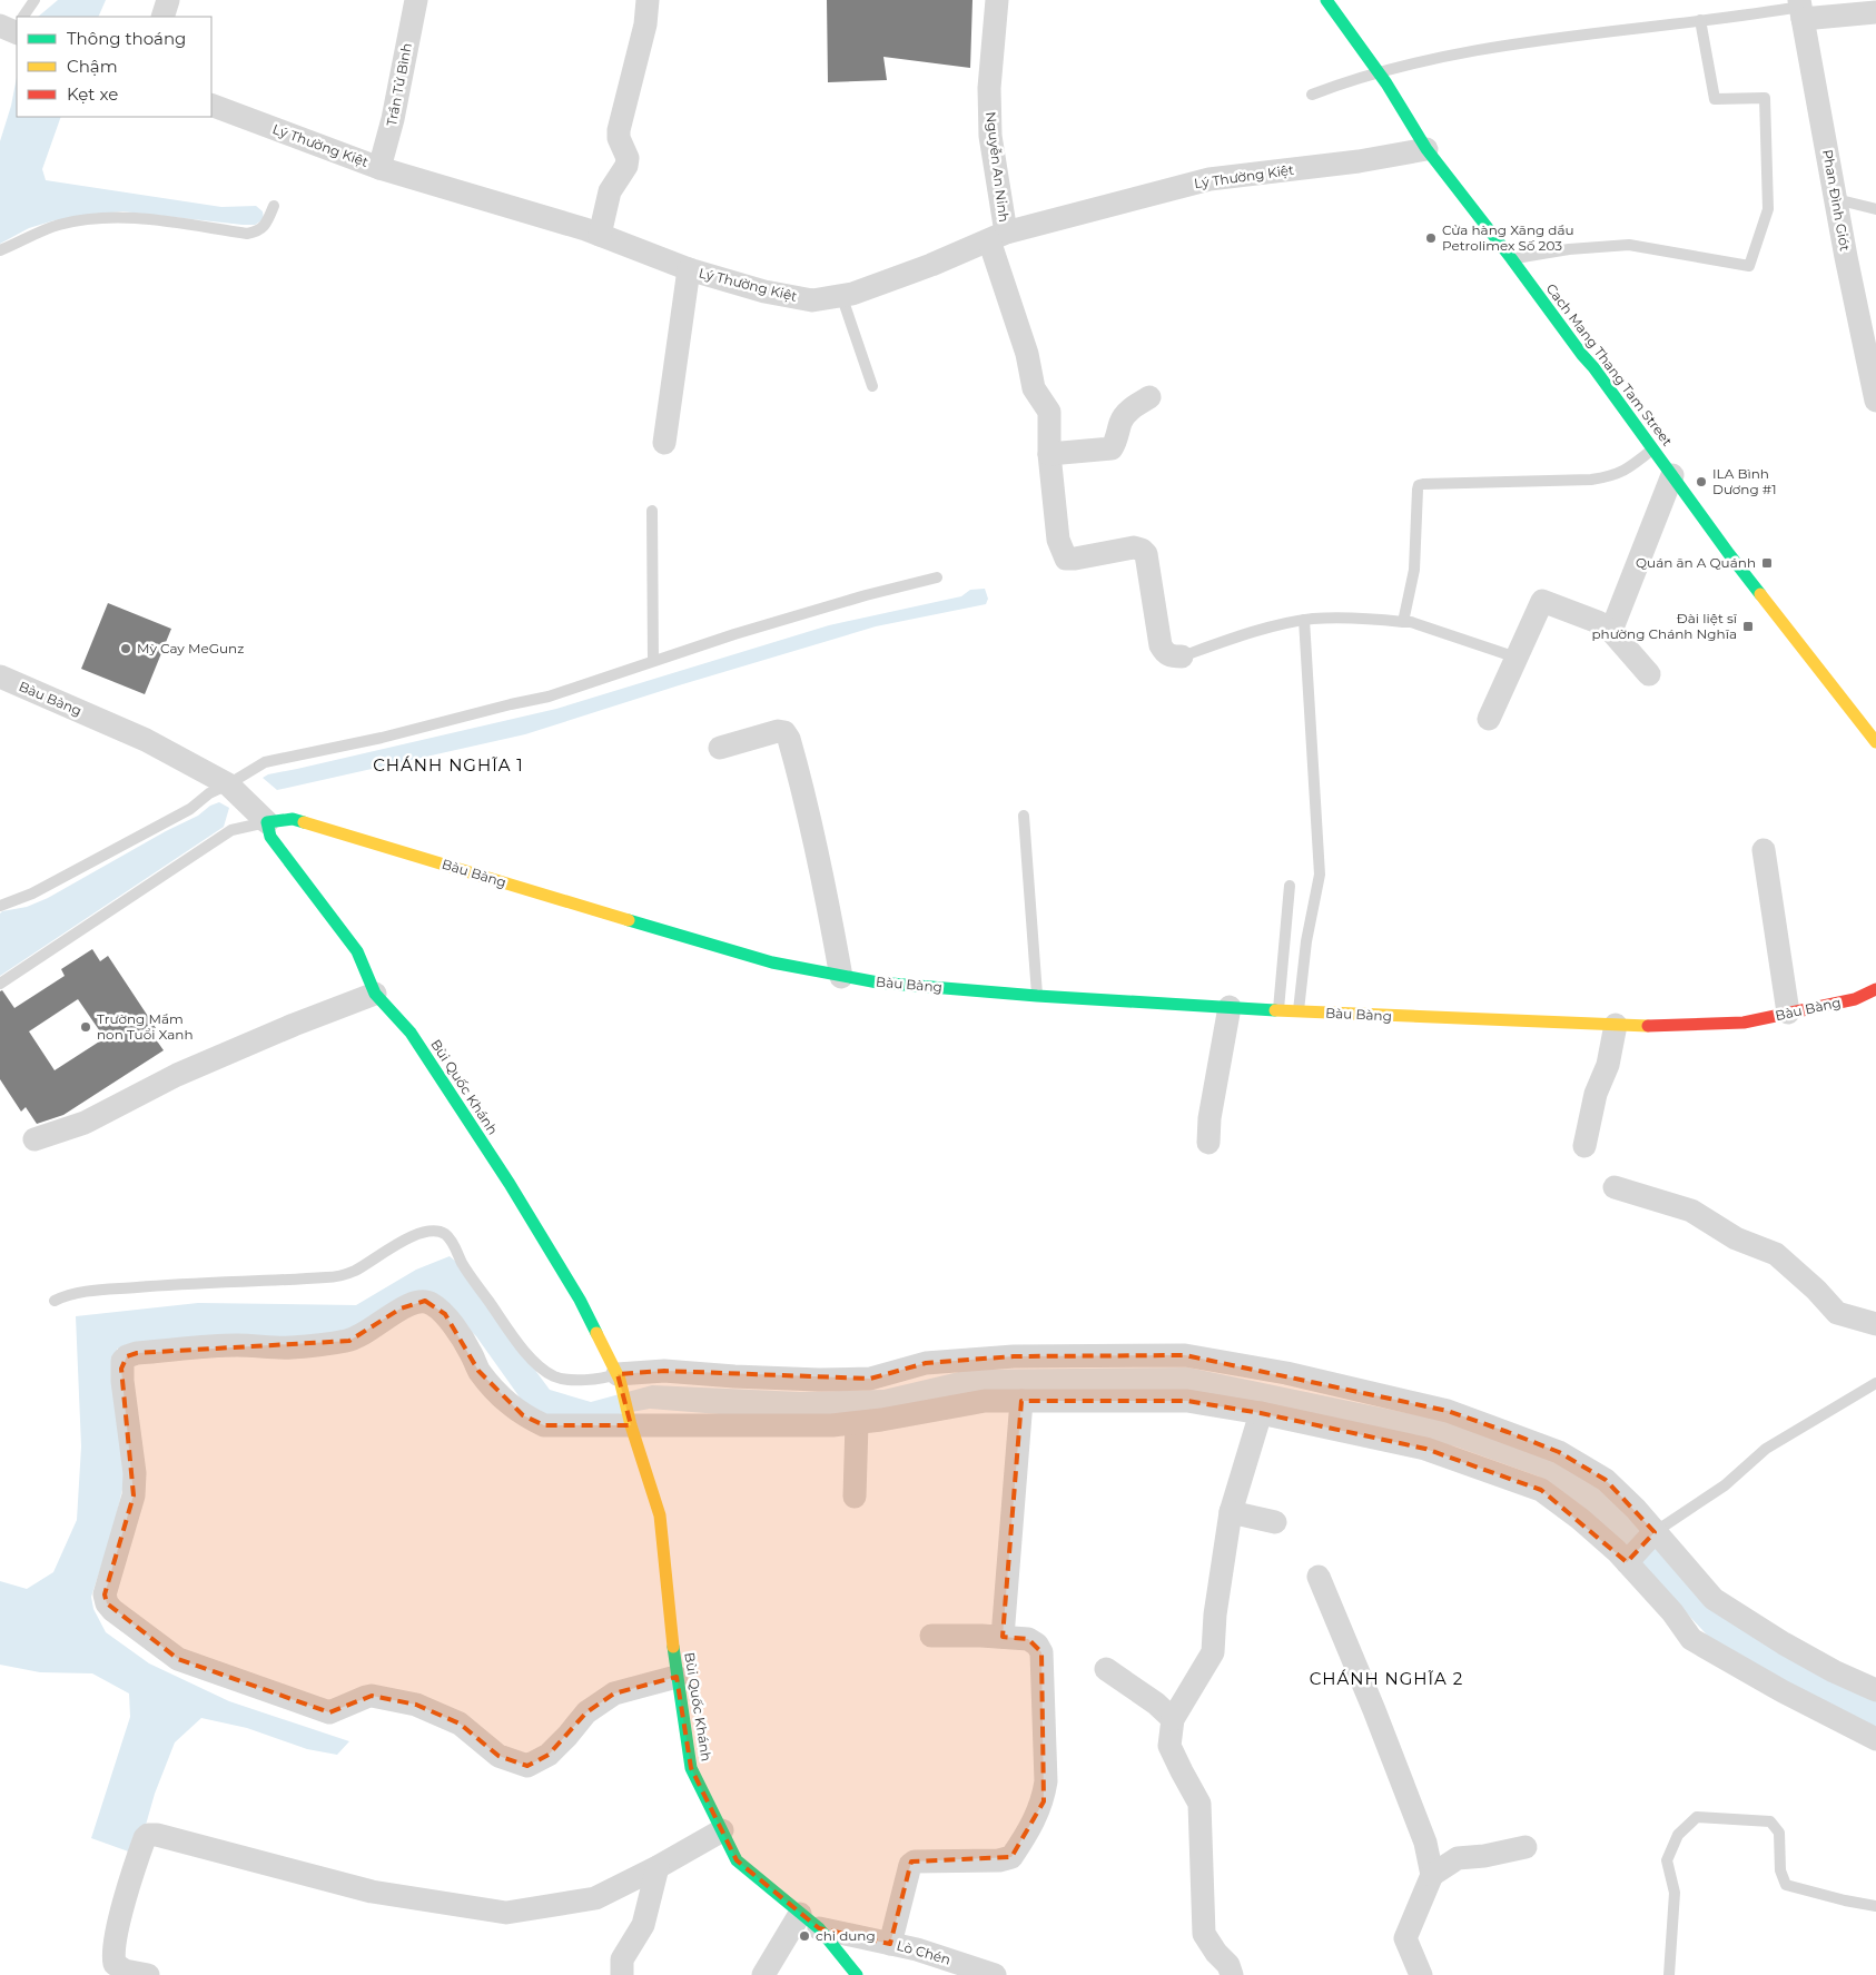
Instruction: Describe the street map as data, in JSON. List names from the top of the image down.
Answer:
{
  "streets": {
    "street": [
      "Trần Tử Bình",
      "Lý Thường Kiệt",
      "Nguyễn An Ninh",
      "Phan Đình Giót",
      "Cach Mang Thang Tam Street",
      "Bàu Bàng",
      "Bùi Quốc Khánh",
      "Lò Chén"
    ]
  },
  "crossings": [
    ["Trần Tử Bình", "Lý Thường Kiệt"],
    ["Lý Thường Kiệt", "Nguyễn An Ninh"],
    ["Lý Thường Kiệt", "Cach Mang Thang Tam Street"],
    ["Bàu Bàng", "Bùi Quốc Khánh"],
    ["Bùi Quốc Khánh", "Lò Chén"]
  ],
  "districts": ["CHÁNH NGHĨA 1", "CHÁNH NGHĨA 2"],
  "places": {
    "other": [
      "Cửa hàng Xăng dầu Petrolimex Số 203",
      "ILA Bình Dương #1",
      "Mỳ Cay MeGunz",
      "Trường Mầm non Tuổi Xanh",
      "chi dung"
    ],
    "transit": ["Quán ăn A Quánh", "Đài liệt sĩ phường Chánh Nghĩa"]
  },
  "legend": ["Thông thoáng", "Chậm", "Kẹt xe"]
}
